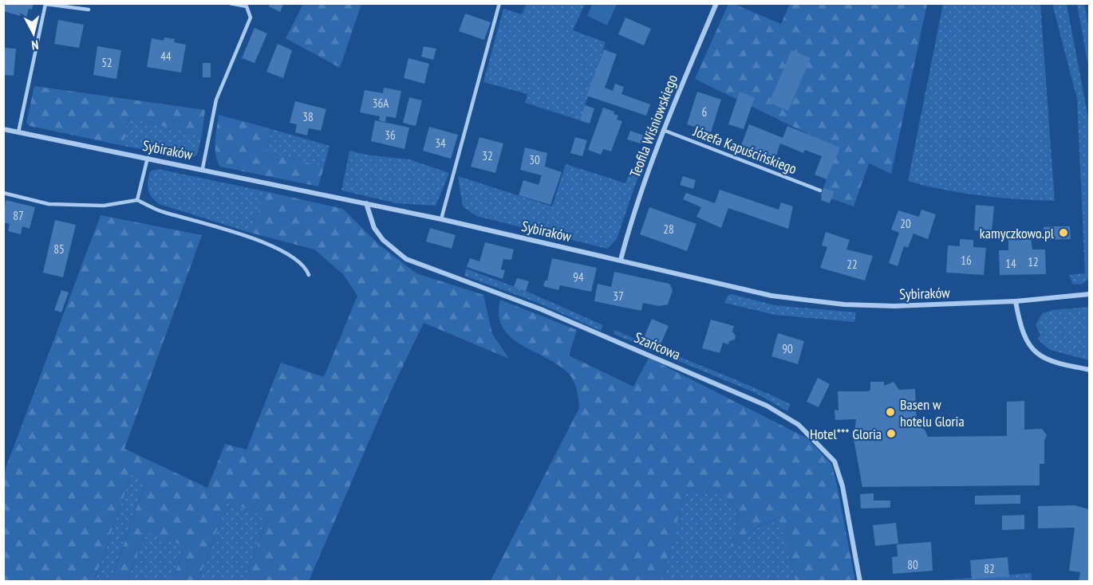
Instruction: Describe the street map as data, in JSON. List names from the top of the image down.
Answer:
{
  "streets": {
    "street": ["Teofila Wiśniowskiego", "Sybiraków", "Szańcowa"],
    "lane": ["Józefa Kapuścińskiego"]
  },
  "crossings": [
    ["Teofila Wiśniowskiego", "Sybiraków"],
    ["Teofila Wiśniowskiego", "Józefa Kapuścińskiego"],
    ["Sybiraków", "Szańcowa"]
  ],
  "places": ["kamyczkowo.pl", "Basen w hotelu Gloria", "Hotel*** Gloria"],
  "house_numbers": [
    "44",
    "52",
    "36A",
    "6",
    "38",
    "36",
    "34",
    "32",
    "30",
    "87",
    "20",
    "28",
    "85",
    "16",
    "12",
    "14",
    "22",
    "94",
    "37",
    "90",
    "80",
    "82"
  ],
  "north": "bottom"
}
